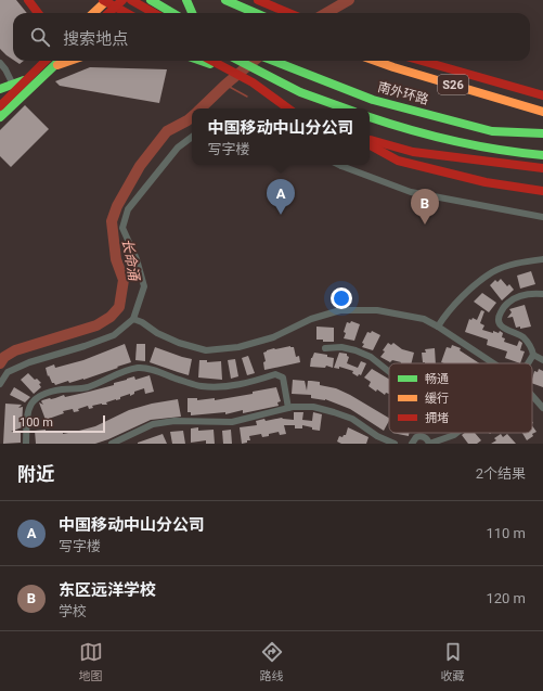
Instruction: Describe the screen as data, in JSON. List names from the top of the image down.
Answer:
{
  "streets": {
    "main road": ["S26", "南外环路"]
  },
  "water": ["长命涌"],
  "legend": ["畅通", "缓行", "拥堵"],
  "scale_bar": "100 m",
  "page": {
    "search": "搜索地点",
    "popup": ["中国移动中山分公司", "写字楼"],
    "pins": ["A", "B"],
    "scale": "100 m",
    "heading": ["附近", "2个结果"],
    "list": [
      {
        "mark": "A",
        "name": "中国移动中山分公司",
        "note": "写字楼",
        "value": "110 m"
      },
      {
        "mark": "B",
        "name": "东区远洋学校",
        "note": "学校",
        "value": "120 m"
      }
    ],
    "nav": ["地图", "路线", "收藏"]
  }
}
